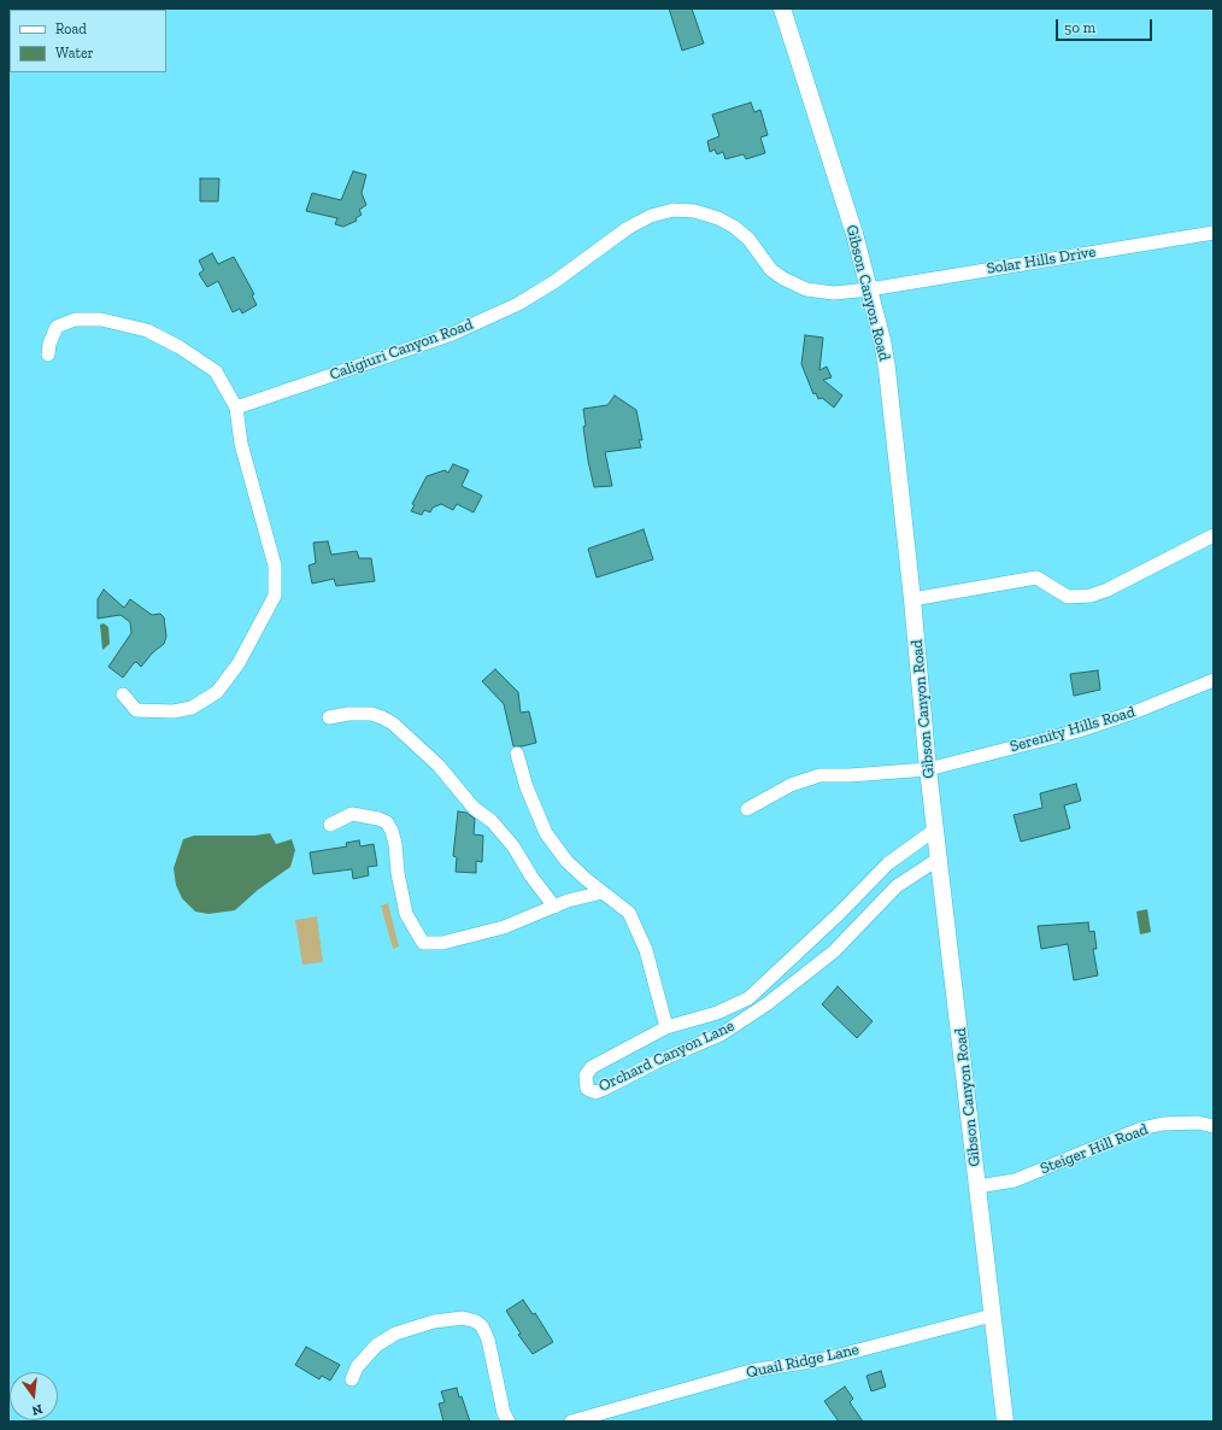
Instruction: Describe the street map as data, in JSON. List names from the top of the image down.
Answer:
{
  "streets": {
    "main road": ["Gibson Canyon Road"],
    "street": [
      "Solar Hills Drive",
      "Caligiuri Canyon Road",
      "Serenity Hills Road",
      "Orchard Canyon Lane",
      "Steiger Hill Road",
      "Quail Ridge Lane"
    ]
  },
  "crossings": [
    ["Solar Hills Drive", "Gibson Canyon Road"],
    ["Solar Hills Drive", "Caligiuri Canyon Road"],
    ["Gibson Canyon Road", "Caligiuri Canyon Road"],
    ["Gibson Canyon Road", "Serenity Hills Road"],
    ["Gibson Canyon Road", "Orchard Canyon Lane"],
    ["Gibson Canyon Road", "Steiger Hill Road"],
    ["Gibson Canyon Road", "Quail Ridge Lane"]
  ],
  "legend": ["Road", "Water"],
  "scale_bar": "50 m",
  "north": "bottom"
}
